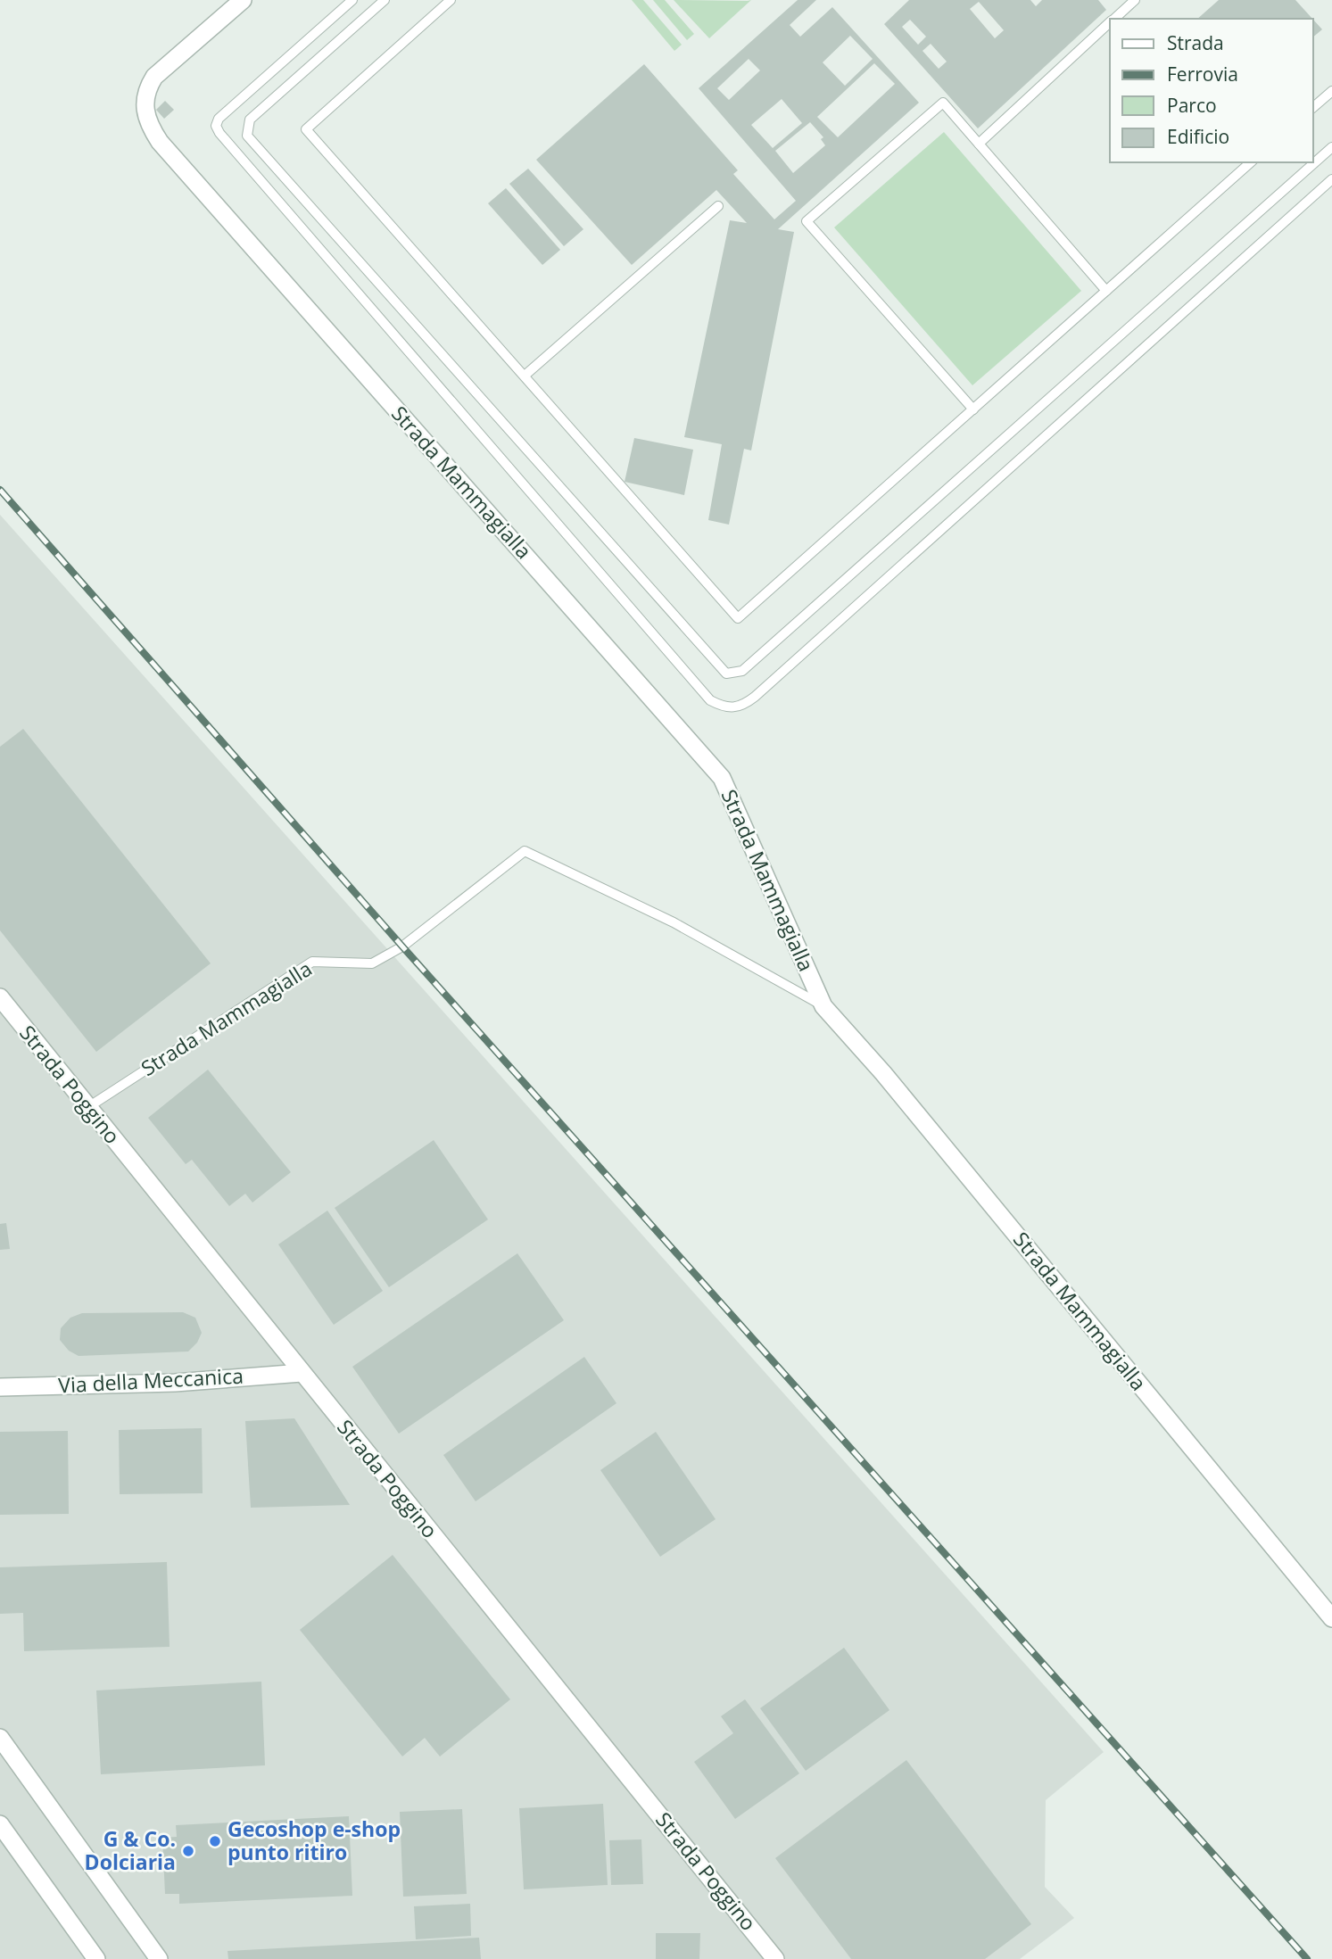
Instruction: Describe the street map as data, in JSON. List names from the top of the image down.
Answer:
{
  "streets": {
    "street": ["Strada Mammagialla", "Strada Poggino", "Via della Meccanica"]
  },
  "crossings": [
    ["Strada Mammagialla", "Strada Poggino"],
    ["Strada Poggino", "Via della Meccanica"]
  ],
  "places": ["Gecoshop e-shop punto ritiro", "G & Co. Dolciaria"],
  "legend": [
    "Strada",
    "Ferrovia",
    "Parco",
    "Edificio"
  ]
}
